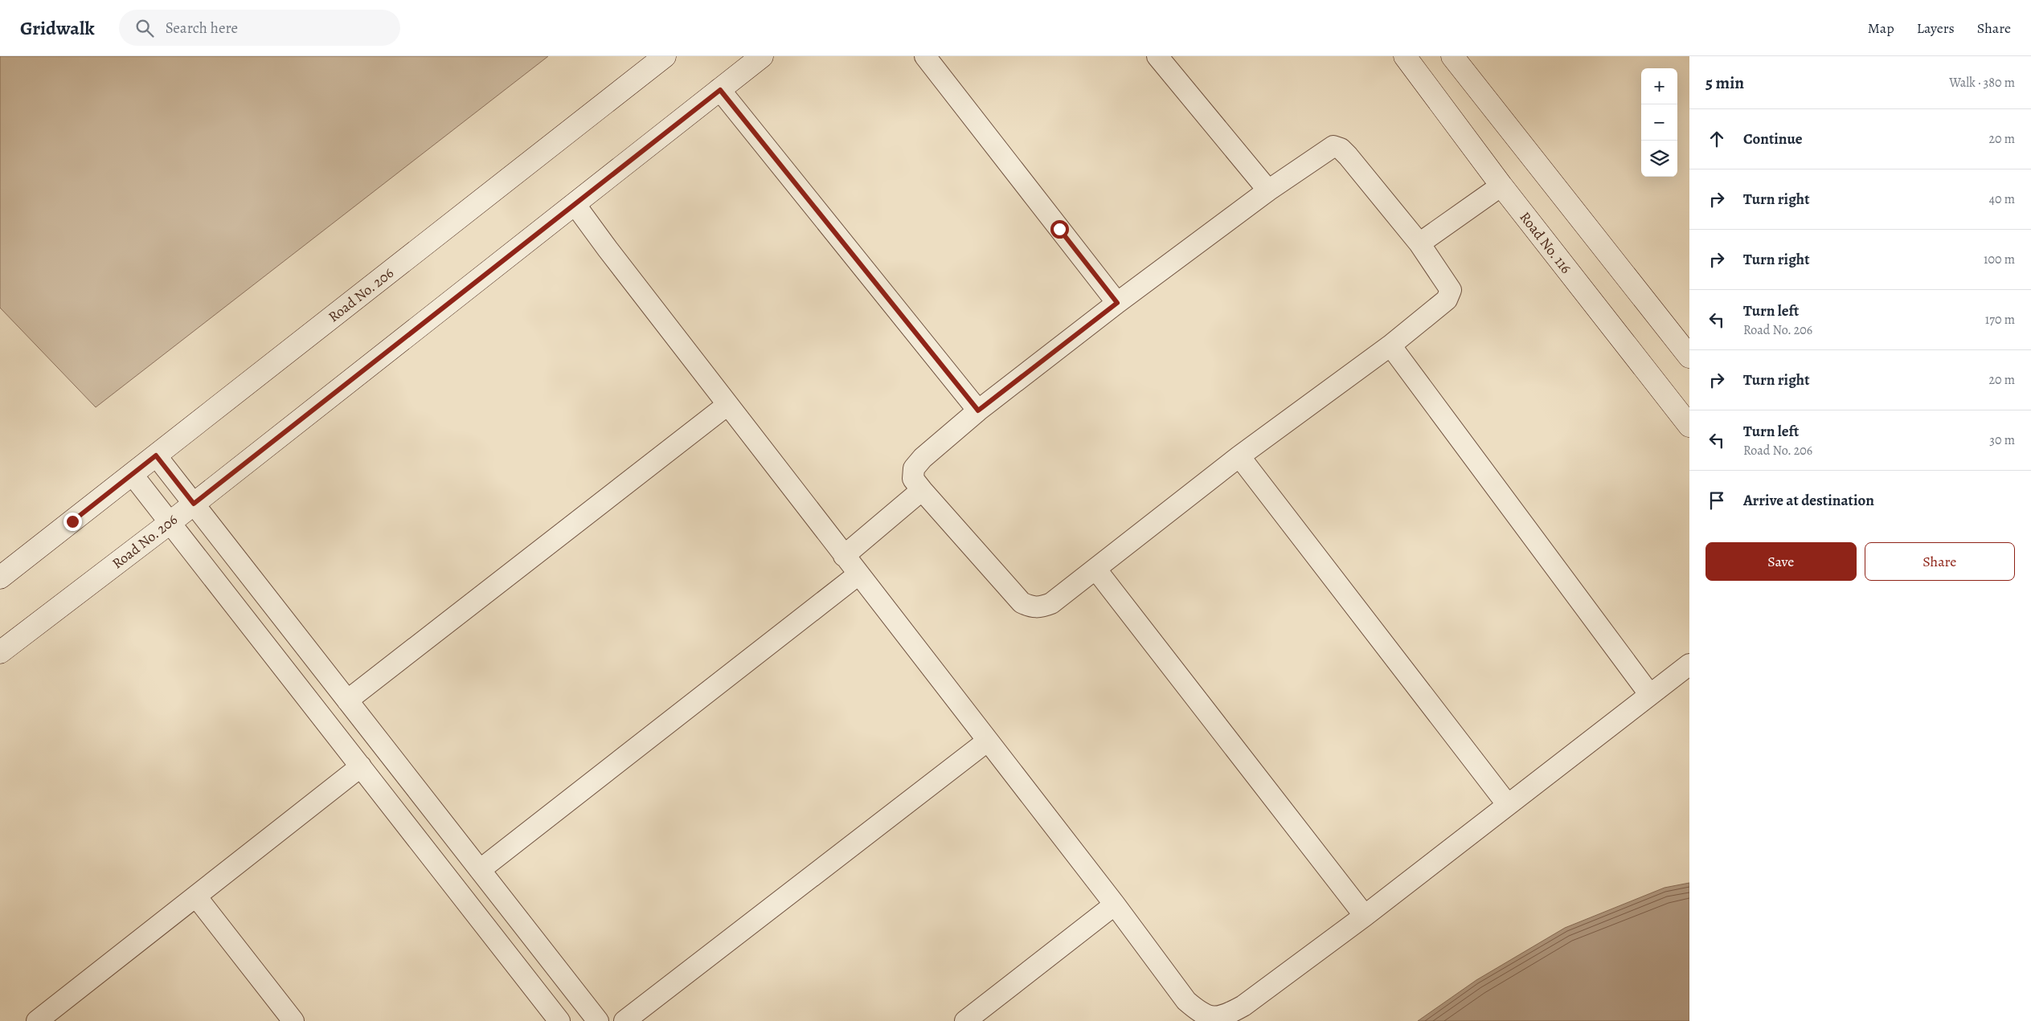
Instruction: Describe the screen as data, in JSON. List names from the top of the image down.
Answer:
{
  "streets": {
    "street": ["Road No. 116", "Road No. 206"]
  },
  "page": {
    "header": "Gridwalk",
    "search": "Search here",
    "nav": ["Map", "Layers", "Share"],
    "heading": ["5 min", "Walk · 380 m"],
    "map_buttons": ["+", "−"],
    "list": [
      ["Continue", "20 m"],
      ["Turn right", "40 m"],
      ["Turn right", "100 m"],
      ["Turn left", "Road No. 206", "170 m"],
      ["Turn right", "20 m"],
      ["Turn left", "Road No. 206", "30 m"],
      "Arrive at destination"
    ],
    "buttons": ["Save", "Share"]
  }
}
